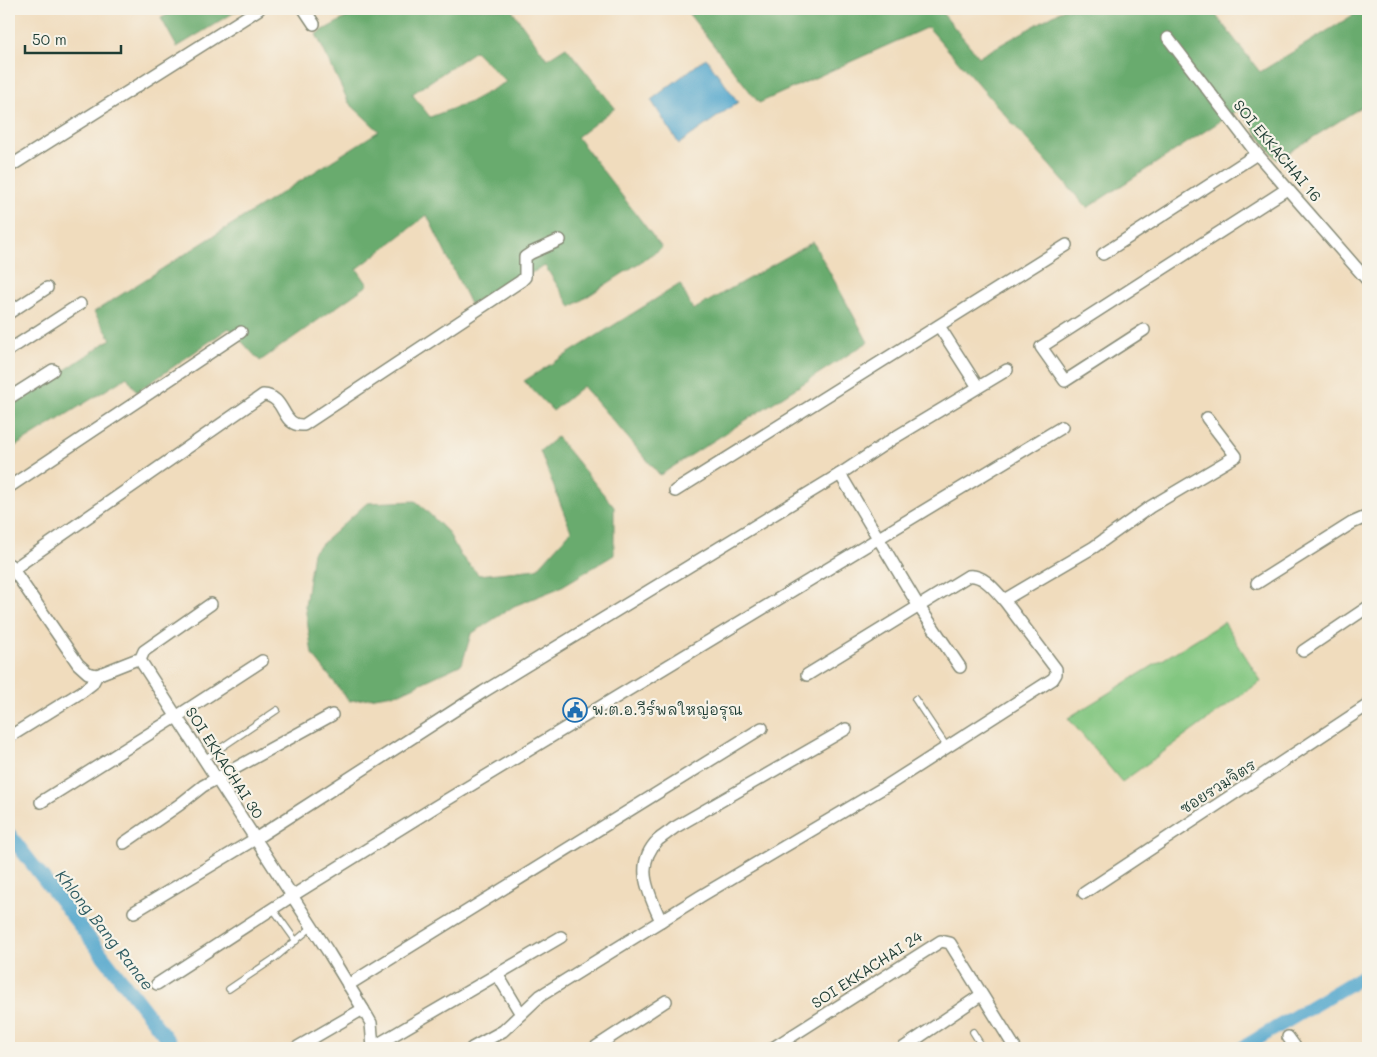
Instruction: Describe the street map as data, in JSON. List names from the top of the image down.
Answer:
{
  "streets": {
    "street": [
      "SOI EKKACHAI 16",
      "SOI EKKACHAI 30",
      "ซอยรวมจิตร",
      "SOI EKKACHAI 24"
    ]
  },
  "water": ["Khlong Bang Ranae"],
  "places": {
    "public building": ["พ.ต.อ.วีร์พลใหญ่อรุณ"]
  },
  "scale_bar": "50 m"
}
